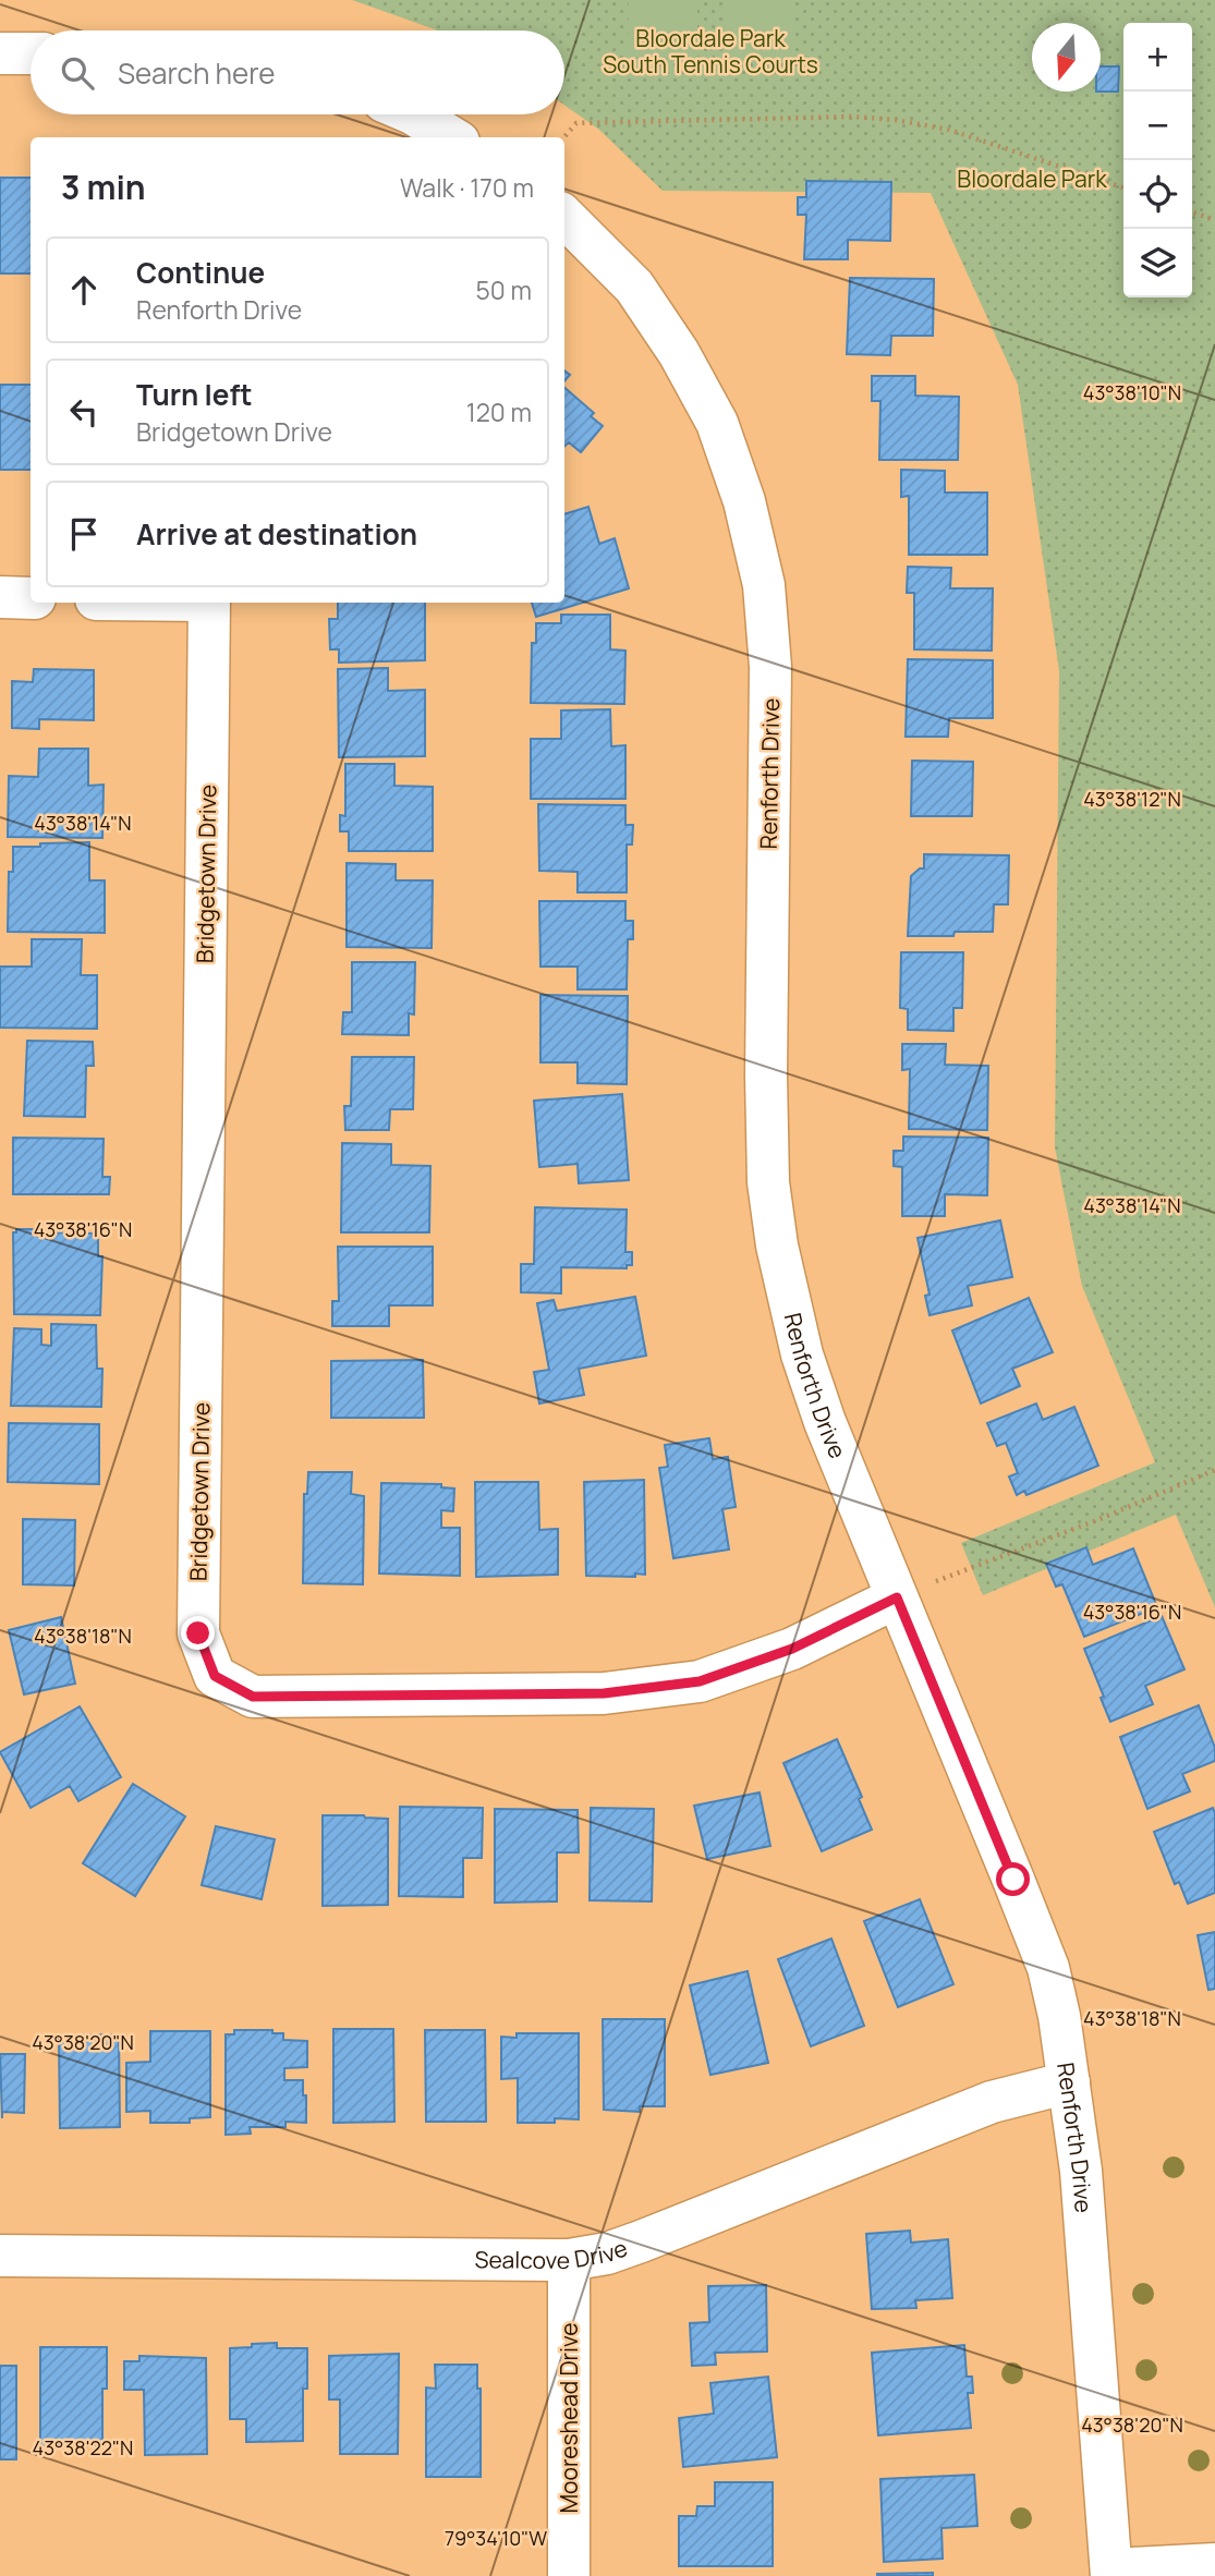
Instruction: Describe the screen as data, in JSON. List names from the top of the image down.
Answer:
{
  "streets": {
    "street": [
      "Renforth Drive",
      "Bridgetown Drive",
      "Sealcove Drive",
      "Mooreshead Drive"
    ]
  },
  "crossings": [
    ["Renforth Drive", "Bridgetown Drive"],
    ["Renforth Drive", "Sealcove Drive"],
    ["Sealcove Drive", "Mooreshead Drive"]
  ],
  "parks": ["Bloordale Park South Tennis Courts", "Bloordale Park"],
  "north": "bottom",
  "page": {
    "map_buttons": ["+", "−"],
    "search": "Search here",
    "heading": ["3 min", "Walk · 170 m"],
    "list": [
      ["Continue", "Renforth Drive", "50 m"],
      ["Turn left", "Bridgetown Drive", "120 m"],
      "Arrive at destination"
    ]
  },
  "coordinates": [
    "43°38'10\"N",
    "43°38'12\"N",
    "43°38'14\"N",
    "43°38'16\"N",
    "43°38'18\"N",
    "43°38'20\"N",
    "43°38'22\"N",
    "79°34'10\"W"
  ]
}
